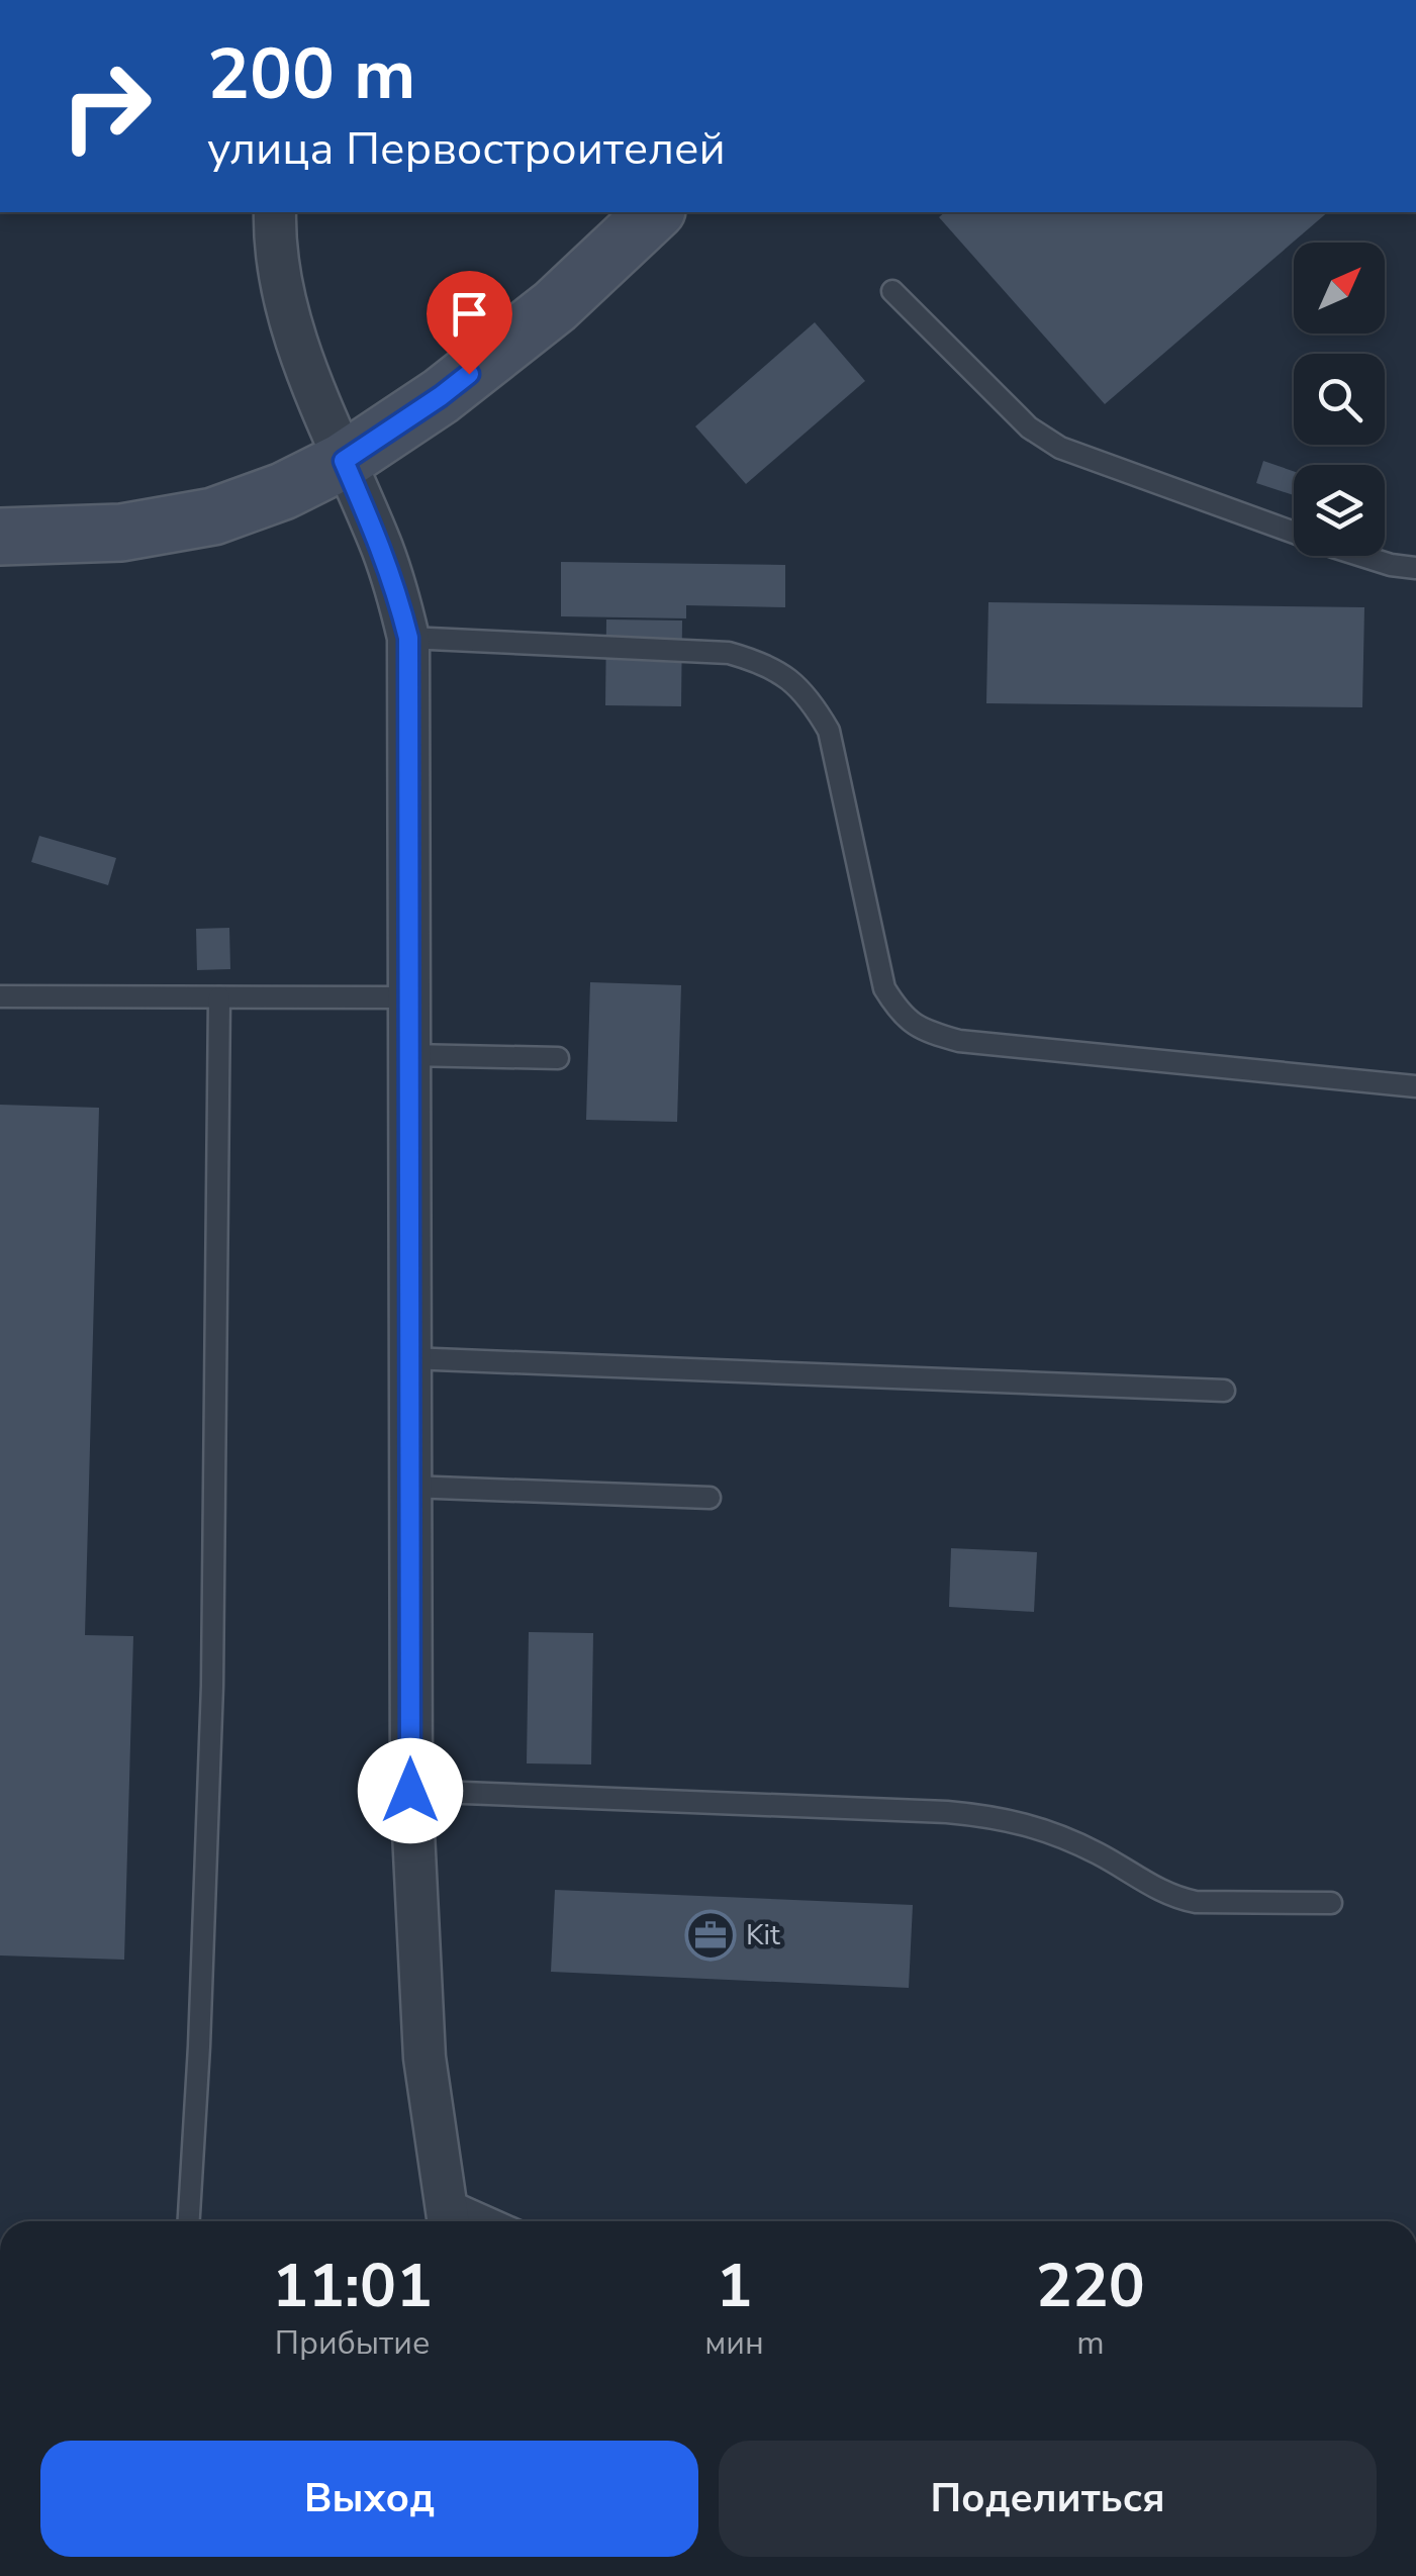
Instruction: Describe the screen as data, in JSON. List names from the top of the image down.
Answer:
{
  "places": {
    "office": ["Kit"]
  },
  "north": "top right",
  "page": {
    "turn": ["200 m", "улица Первостроителей"],
    "eta": [
      "11:01",
      "Прибытие",
      "1",
      "мин",
      "220",
      "m"
    ],
    "buttons": ["Выход", "Поделиться"]
  }
}
